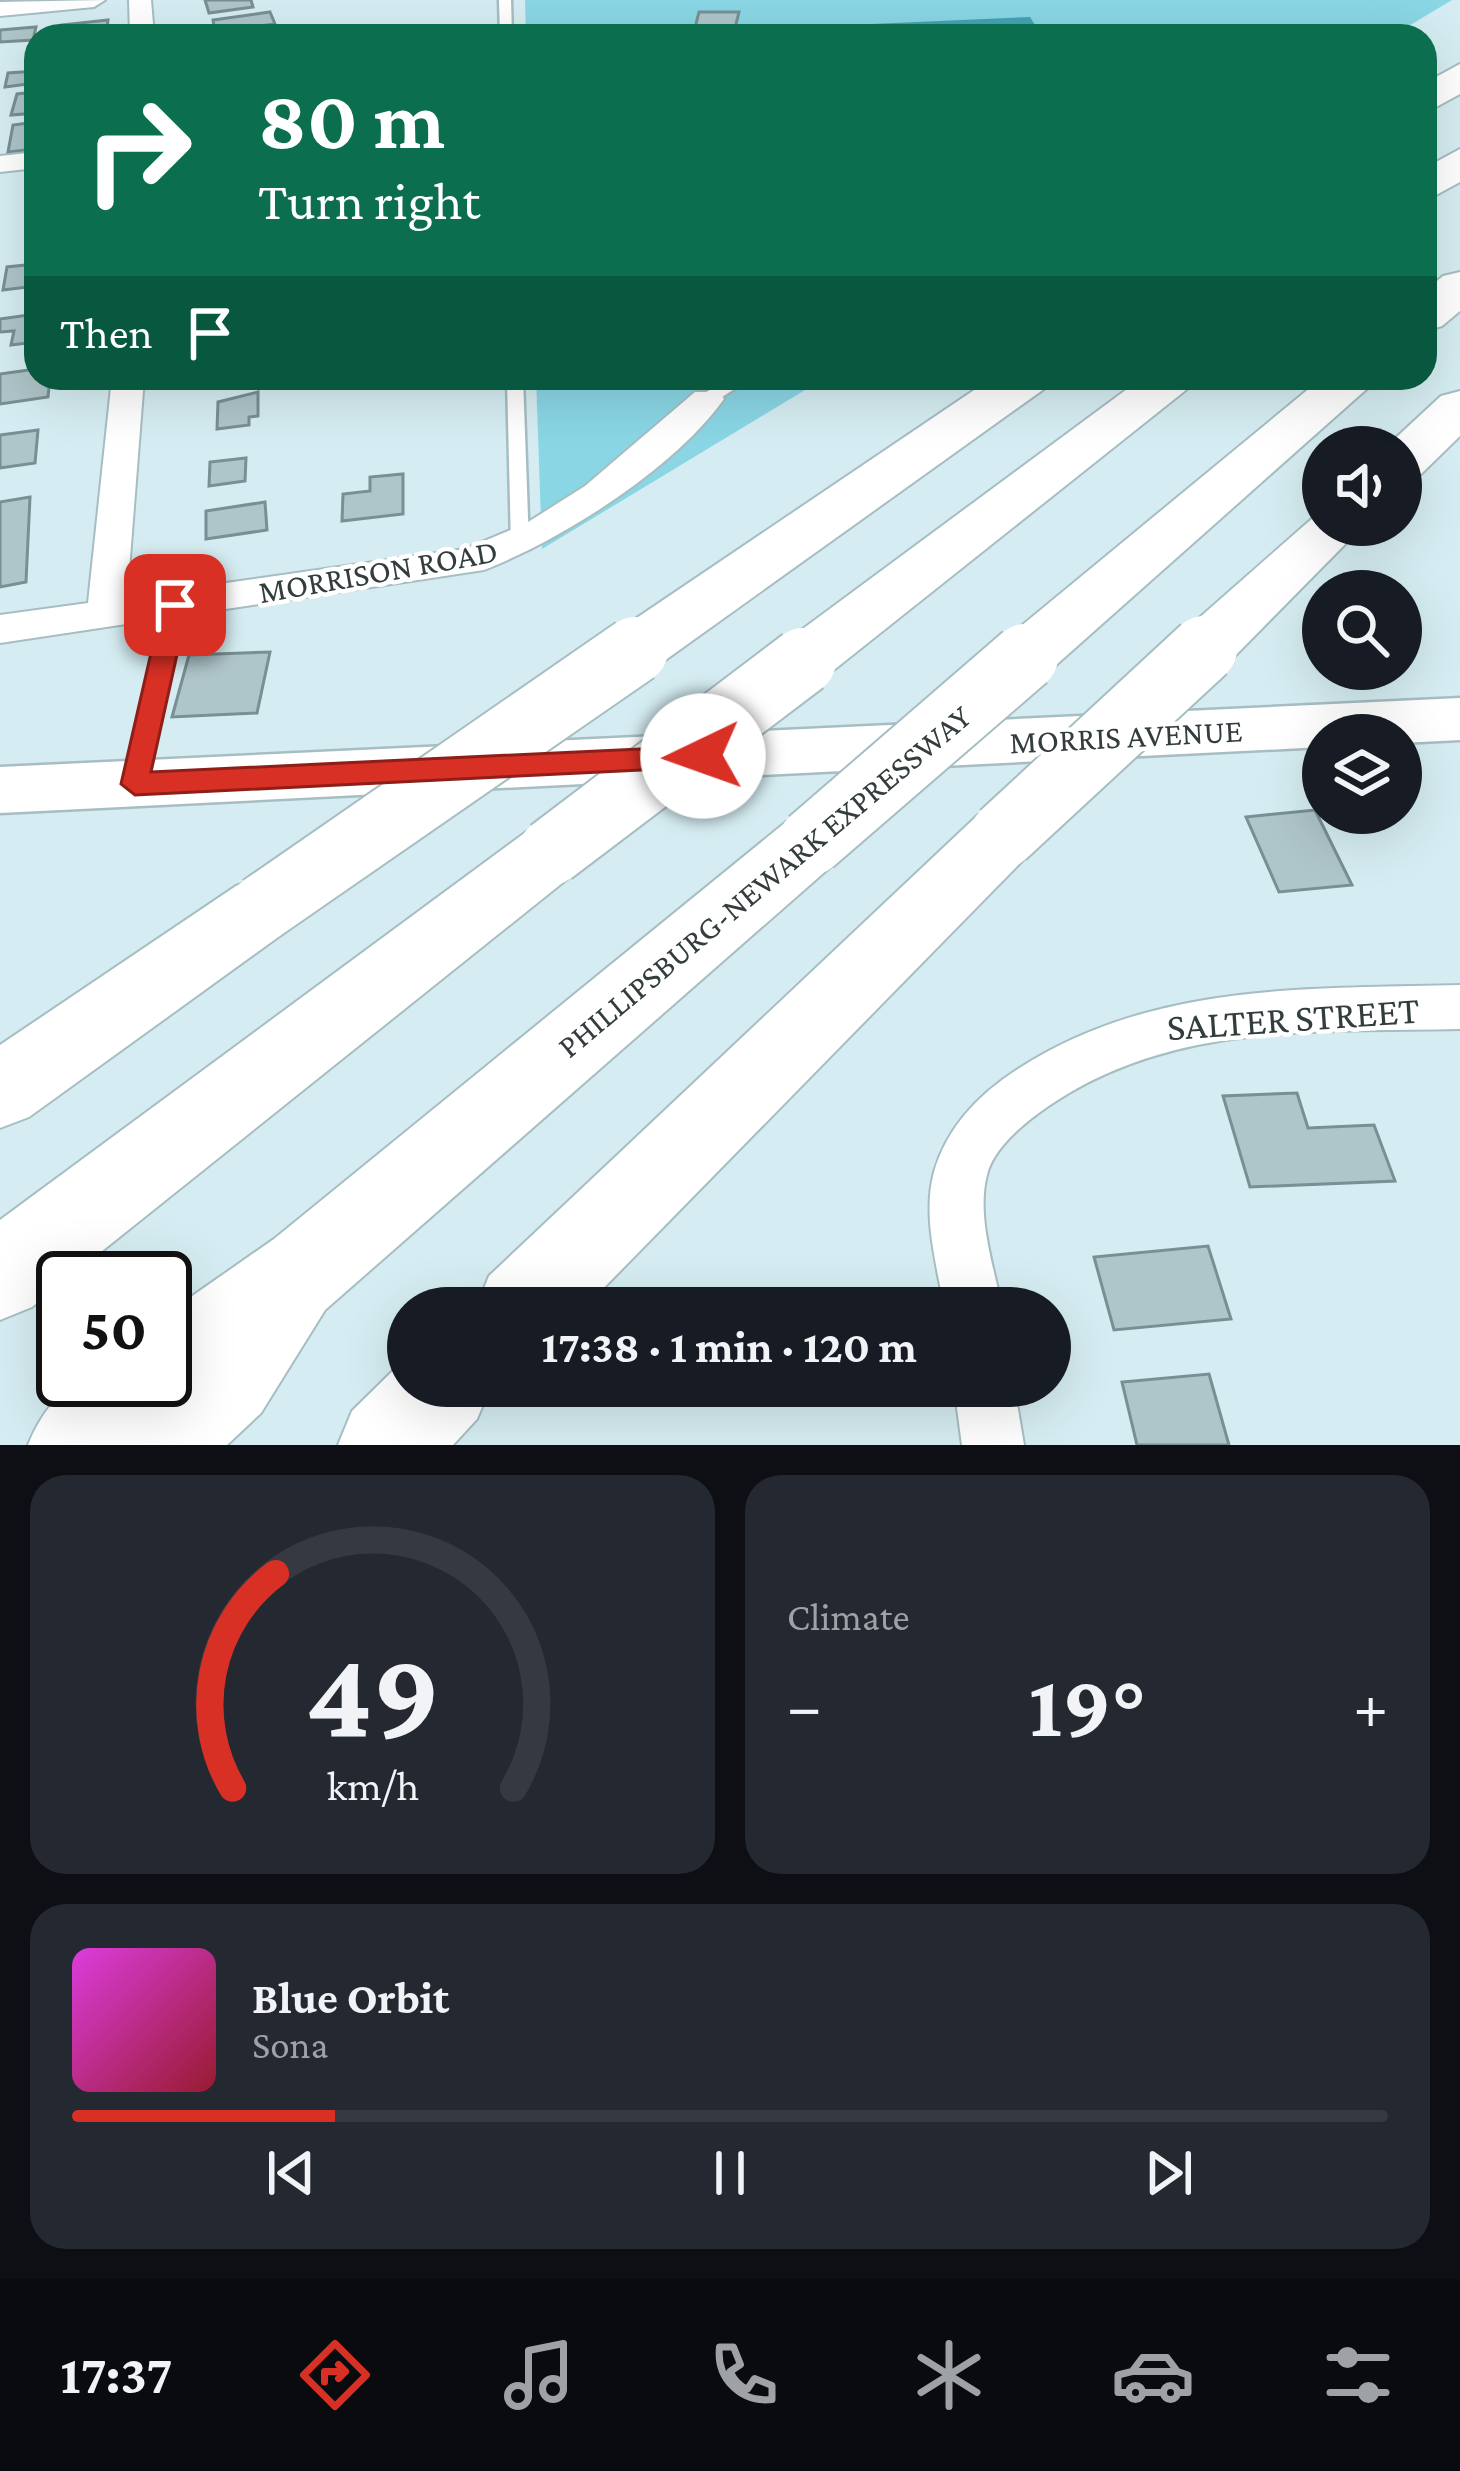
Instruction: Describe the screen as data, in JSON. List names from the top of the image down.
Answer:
{
  "streets": {
    "highway": ["PHILLIPSBURG-NEWARK EXPRESSWAY"],
    "main road": ["MORRIS AVENUE"],
    "street": ["MORRISON ROAD", "SALTER STREET"]
  },
  "page": {
    "turn": ["80 m", "Turn right"],
    "then": "Then",
    "limit": "50",
    "trip": "17:38 · 1 min · 120 m",
    "tile": "Climate",
    "heat": ["−", "19°", "+"],
    "song": ["Blue Orbit", "Sona"],
    "tabs": "17:37",
    "gauge": ["49", "km/h"]
  }
}
